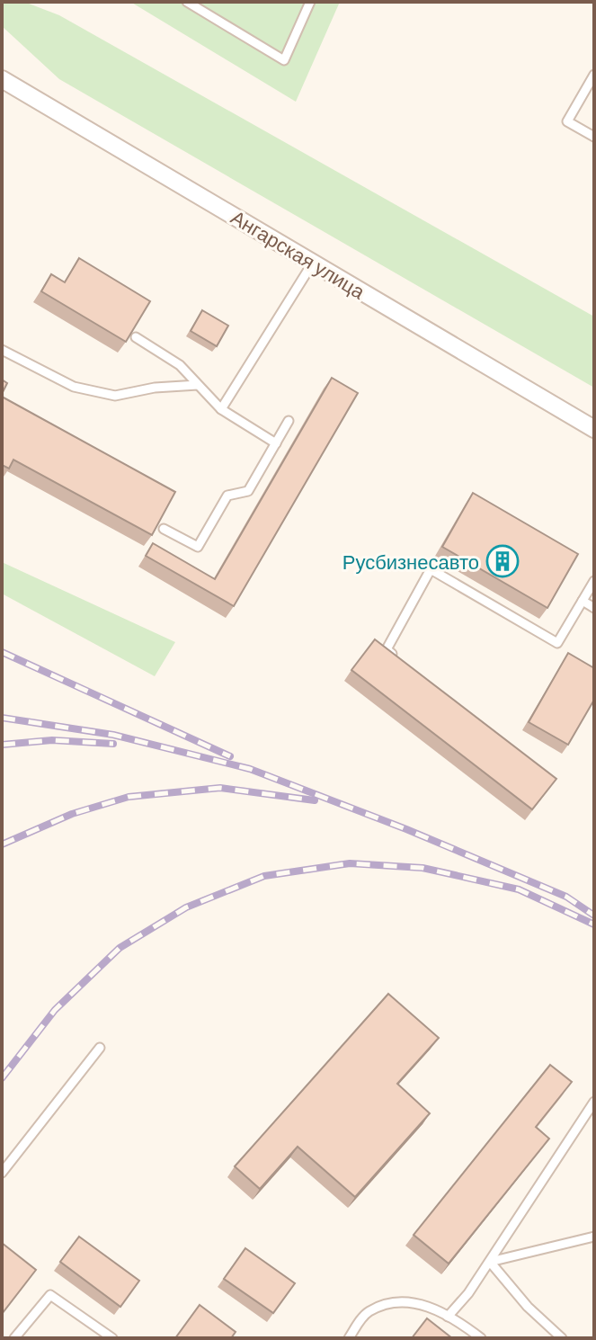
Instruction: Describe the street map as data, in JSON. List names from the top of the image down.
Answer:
{
  "streets": {
    "street": ["Ангарская улица"]
  },
  "places": {
    "building": ["Русбизнесавто"]
  }
}
